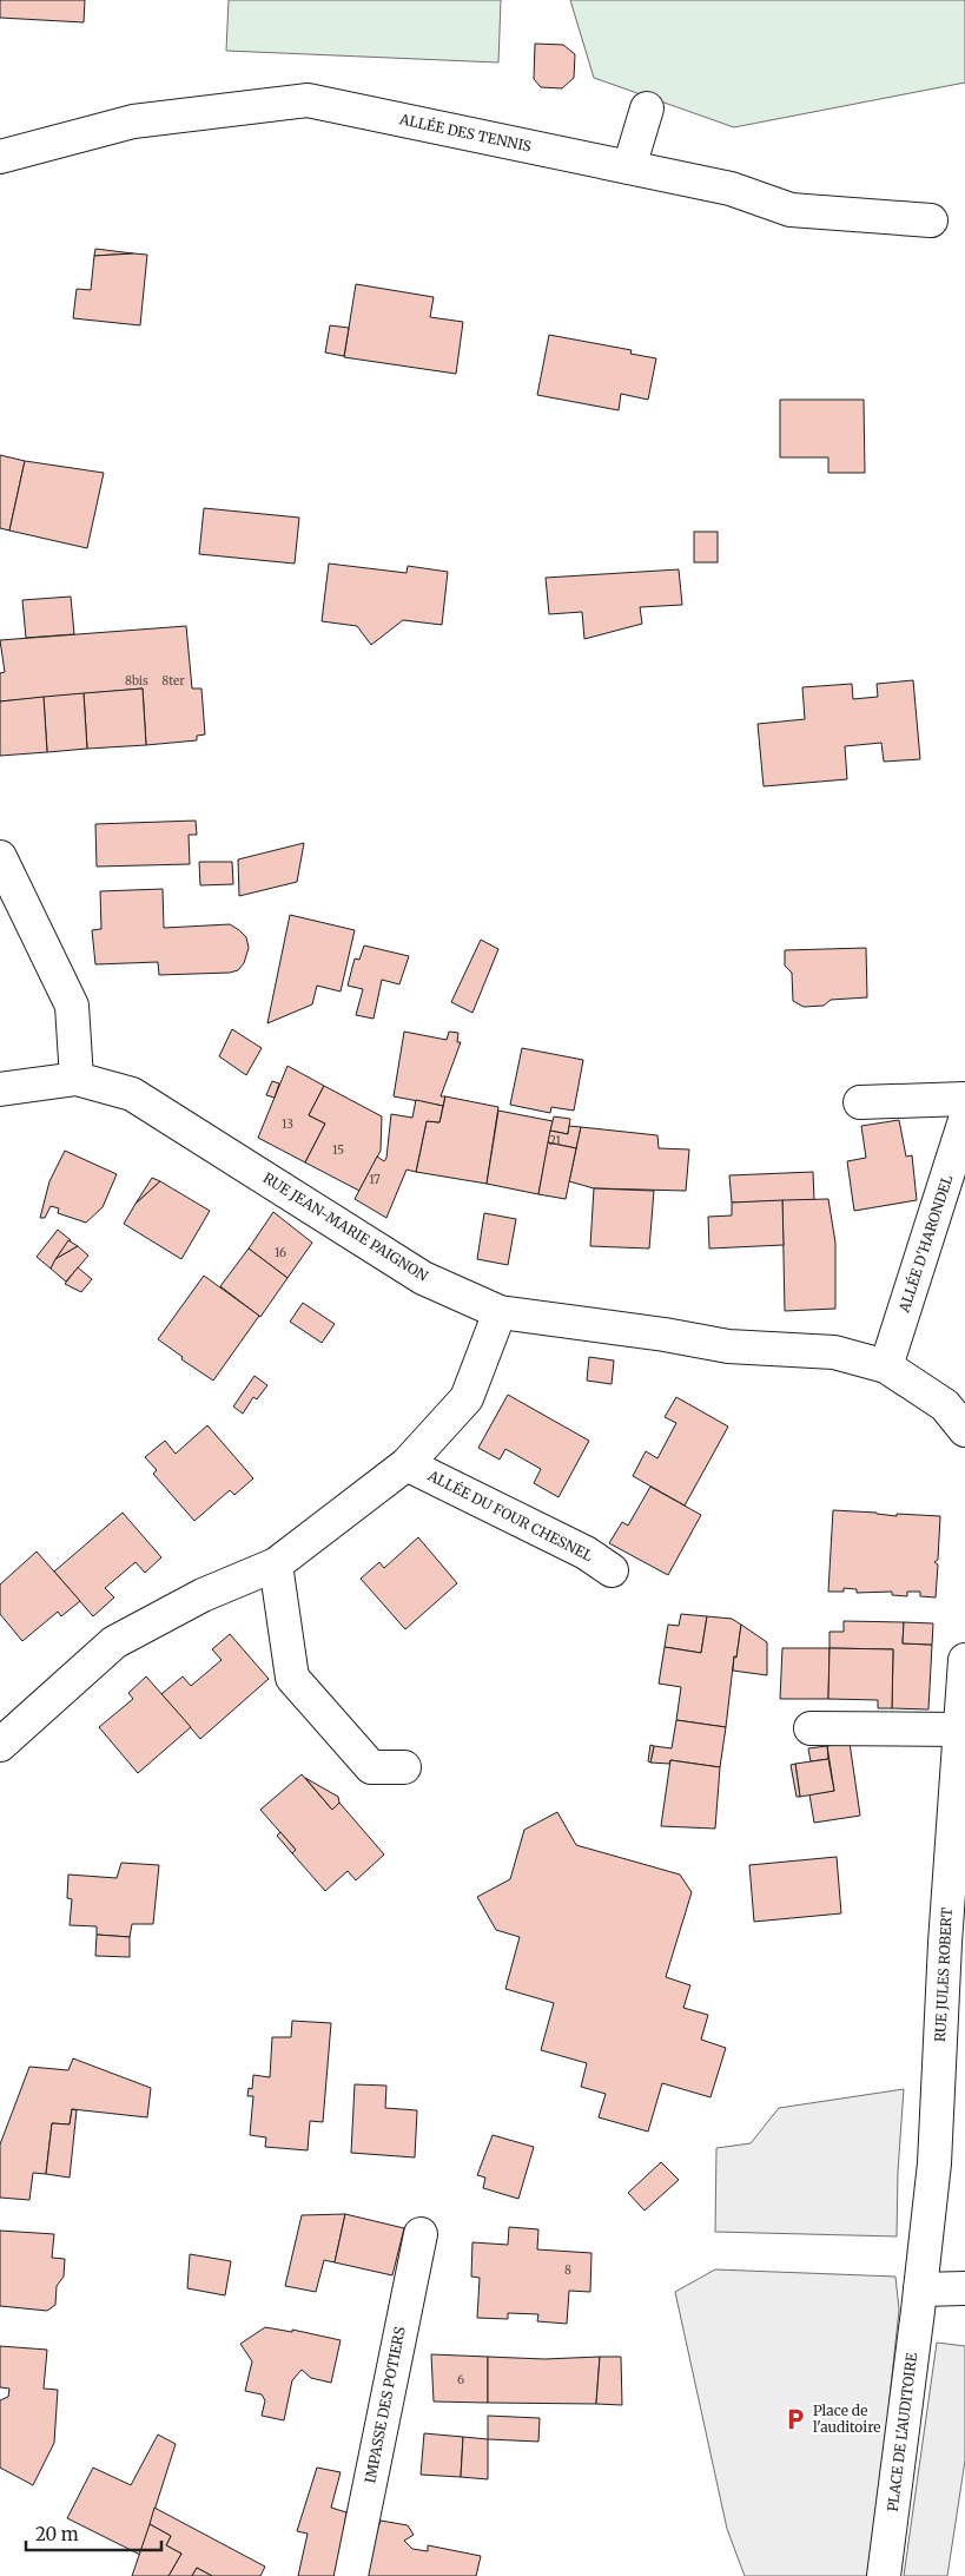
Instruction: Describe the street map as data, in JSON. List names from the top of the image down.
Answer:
{
  "streets": {
    "street": [
      "ALLÉE DES TENNIS",
      "RUE JEAN-MARIE PAIGNON",
      "ALLÉE D'HARONDEL",
      "ALLÉE DU FOUR CHESNEL",
      "RUE JULES ROBERT",
      "IMPASSE DES POTIERS",
      "PLACE DE L'AUDITOIRE"
    ]
  },
  "crossings": [
    ["RUE JEAN-MARIE PAIGNON", "ALLÉE D'HARONDEL"],
    ["RUE JEAN-MARIE PAIGNON", "ALLÉE DU FOUR CHESNEL"],
    ["RUE JULES ROBERT", "PLACE DE L'AUDITOIRE"]
  ],
  "places": {
    "parking": ["Place de l'auditoire"]
  },
  "house_numbers": [
    "8bis",
    "8ter",
    "13",
    "21",
    "15",
    "17",
    "16",
    "8",
    "6"
  ],
  "scale_bar": "20 m"
}
